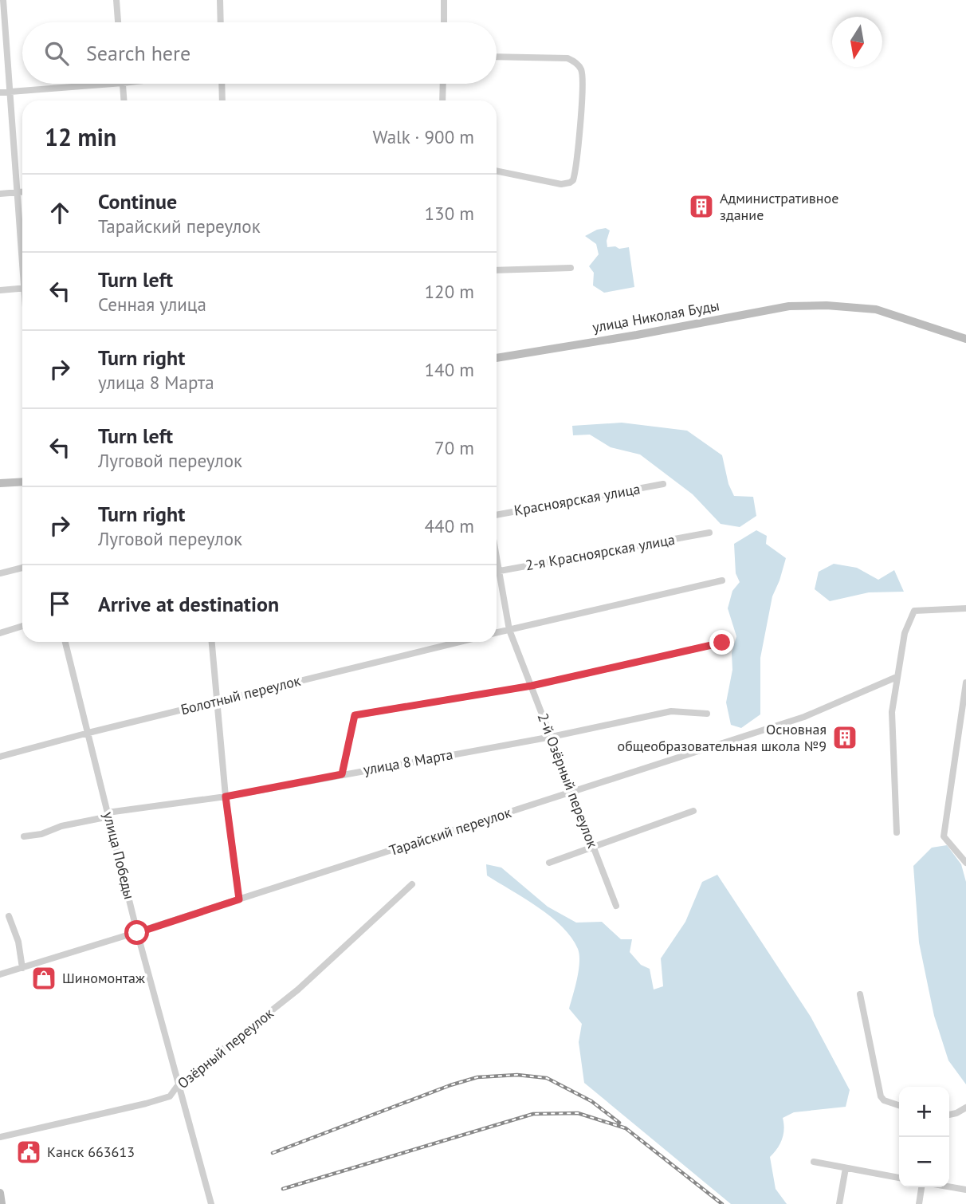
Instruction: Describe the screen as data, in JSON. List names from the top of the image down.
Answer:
{
  "streets": {
    "street": [
      "улица Николая Буды",
      "Красноярская улица",
      "2-я Красноярская улица",
      "Болотный переулок",
      "улица 8 Марта",
      "2-й Озёрный переулок",
      "Тарайский переулок",
      "улица Победы",
      "Озёрный переулок"
    ]
  },
  "crossings": [
    ["Болотный переулок", "улица Победы"],
    ["улица 8 Марта", "2-й Озёрный переулок"],
    ["улица 8 Марта", "улица Победы"],
    ["2-й Озёрный переулок", "Тарайский переулок"],
    ["Тарайский переулок", "улица Победы"],
    ["улица Победы", "Озёрный переулок"]
  ],
  "places": {
    "building": ["Административное здание", "Основная общеобразовательная школа №9"],
    "shop": ["Шиномонтаж"],
    "public building": ["Канск 663613"]
  },
  "north": "bottom",
  "page": {
    "search": "Search here",
    "heading": ["12 min", "Walk · 900 m"],
    "list": [
      ["Continue", "Тарайский переулок", "130 m"],
      ["Turn left", "Сенная улица", "120 m"],
      ["Turn right", "улица 8 Марта", "140 m"],
      ["Turn left", "Луговой переулок", "70 m"],
      ["Turn right", "Луговой переулок", "440 m"],
      "Arrive at destination"
    ],
    "map_buttons": ["+", "−"]
  }
}
